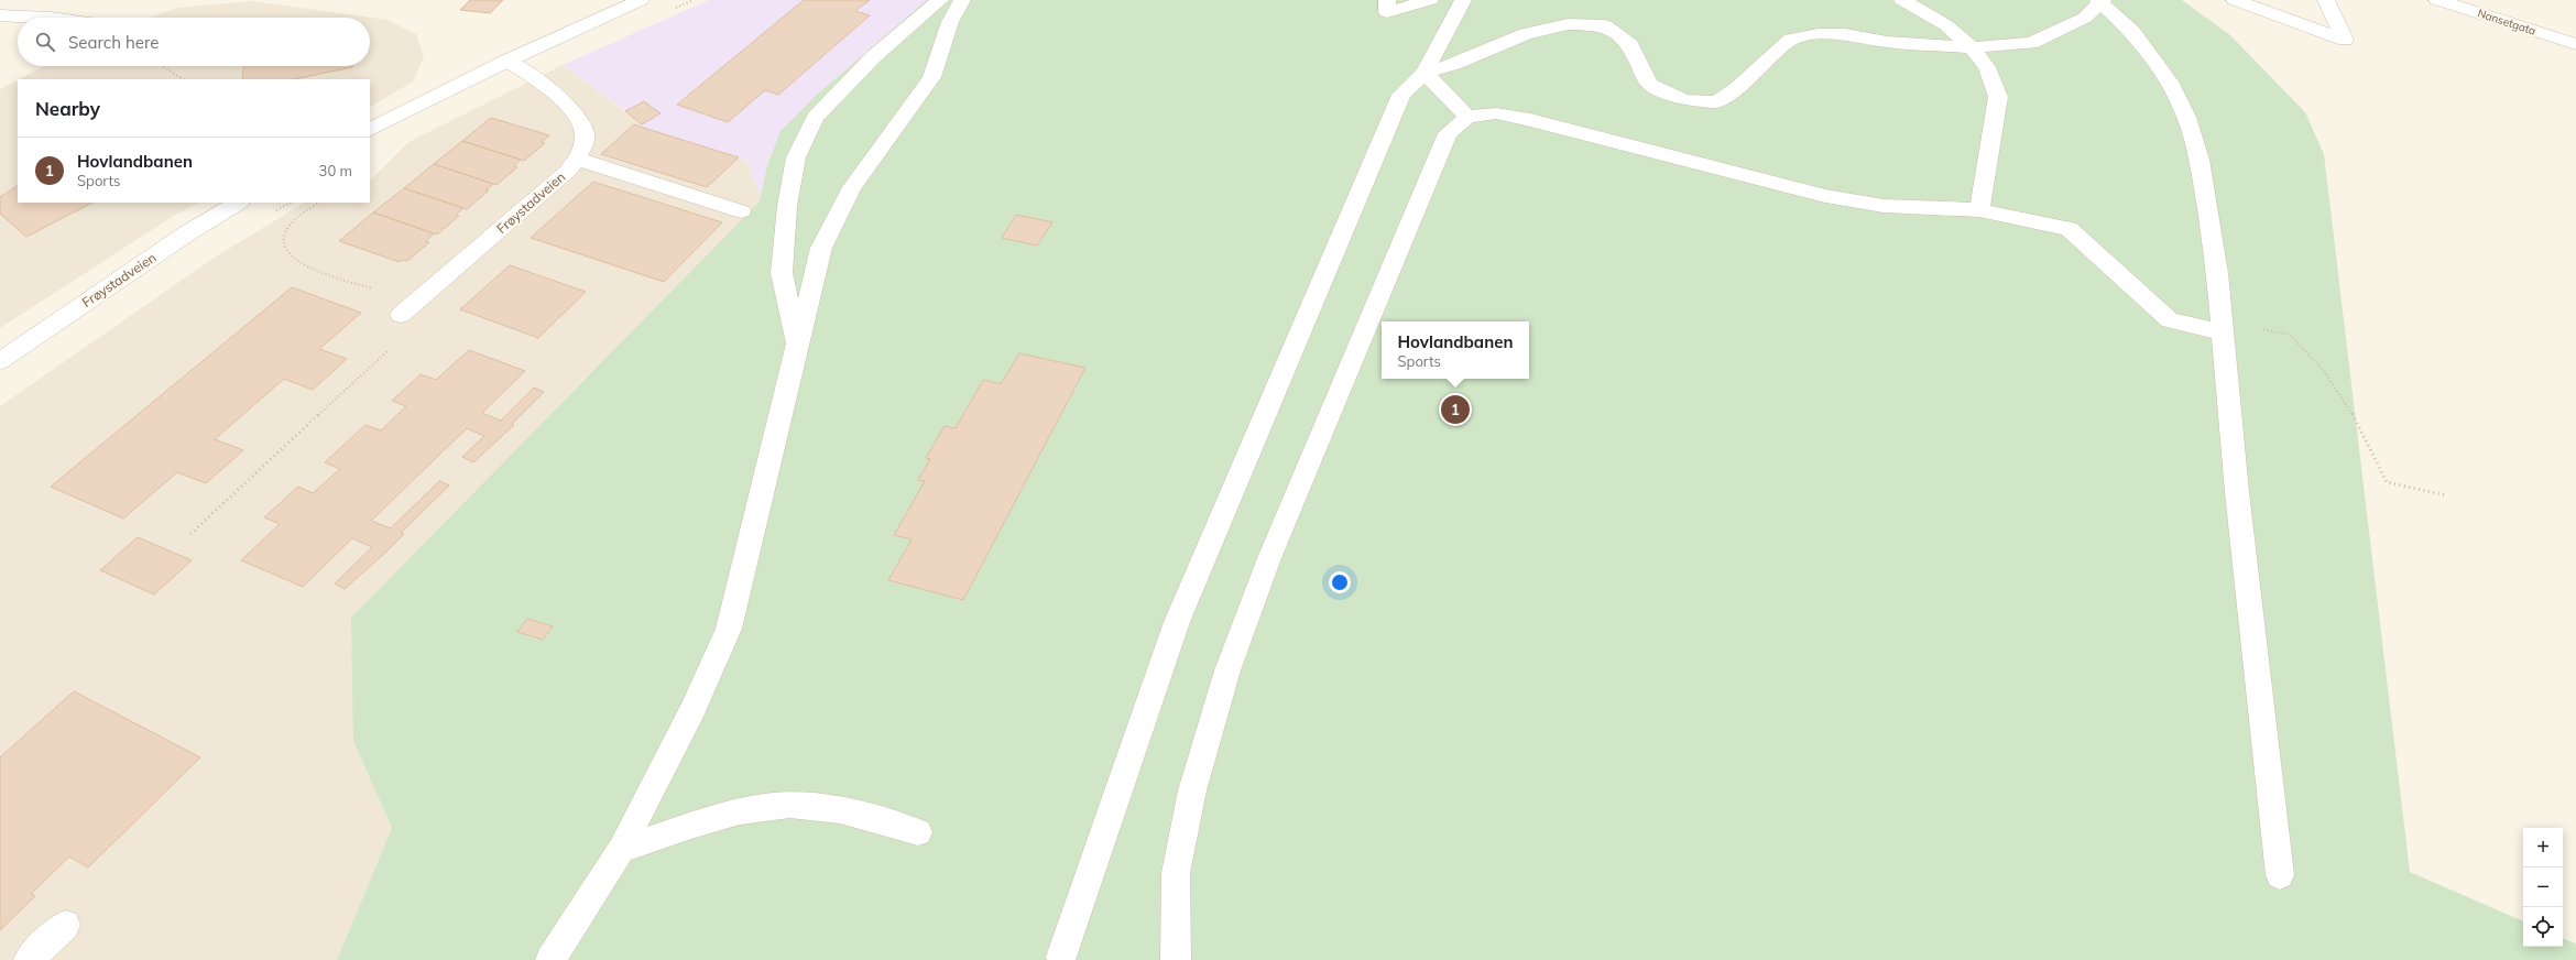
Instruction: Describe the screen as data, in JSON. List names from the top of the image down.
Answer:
{
  "streets": {
    "street": ["Nansetgata", "Frøystadveien"]
  },
  "page": {
    "search": "Search here",
    "heading": "Nearby",
    "list": [
      {
        "mark": "1",
        "name": "Hovlandbanen",
        "note": "Sports",
        "value": "30 m"
      }
    ],
    "popup": ["Hovlandbanen", "Sports"],
    "pins": "1",
    "map_buttons": ["+", "−"]
  }
}
